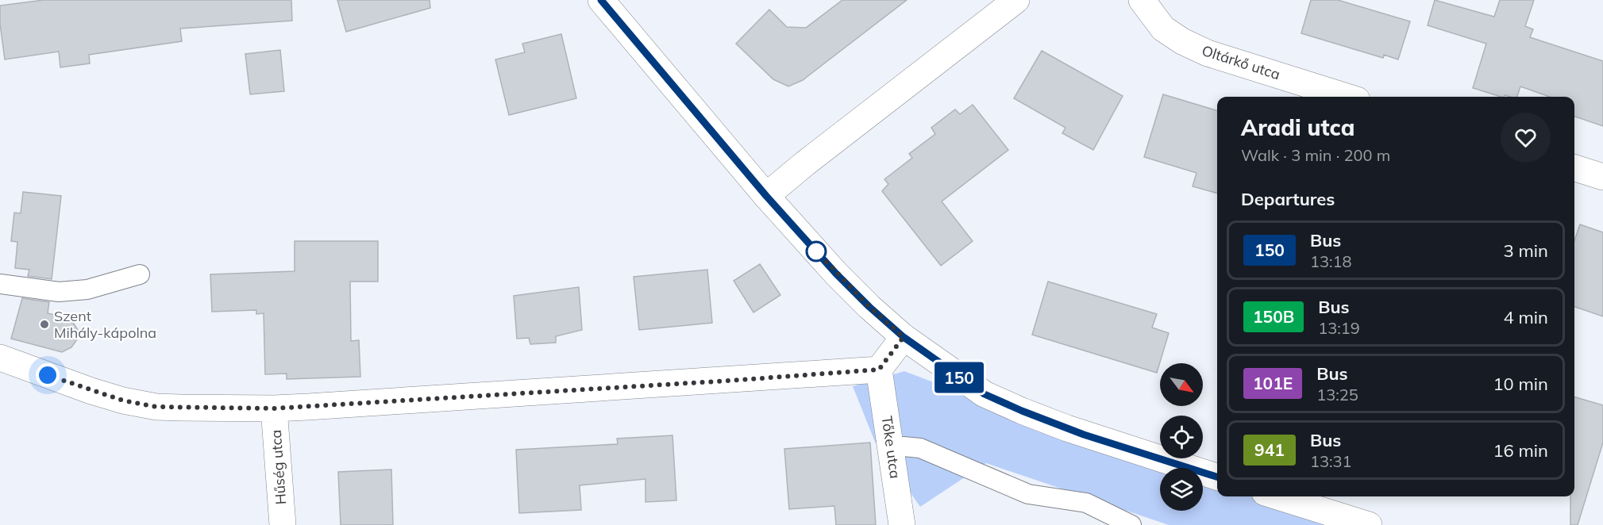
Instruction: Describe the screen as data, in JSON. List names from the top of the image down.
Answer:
{
  "streets": {
    "street": ["Oltárkő utca", "Tőke utca", "Hűség utca"]
  },
  "places": ["Szent Mihály-kápolna"],
  "lines": ["bus line 150"],
  "north": "bottom right",
  "page": {
    "on_map": "150",
    "heading": [
      ["Aradi utca", "Walk · 3 min · 200 m"],
      "Departures"
    ],
    "list": [
      {
        "mark": "150",
        "name": "Bus",
        "note": "13:18",
        "value": "3 min"
      },
      {
        "mark": "150B",
        "name": "Bus",
        "note": "13:19",
        "value": "4 min"
      },
      {
        "mark": "101E",
        "name": "Bus",
        "note": "13:25",
        "value": "10 min"
      },
      {
        "mark": "941",
        "name": "Bus",
        "note": "13:31",
        "value": "16 min"
      }
    ]
  }
}
